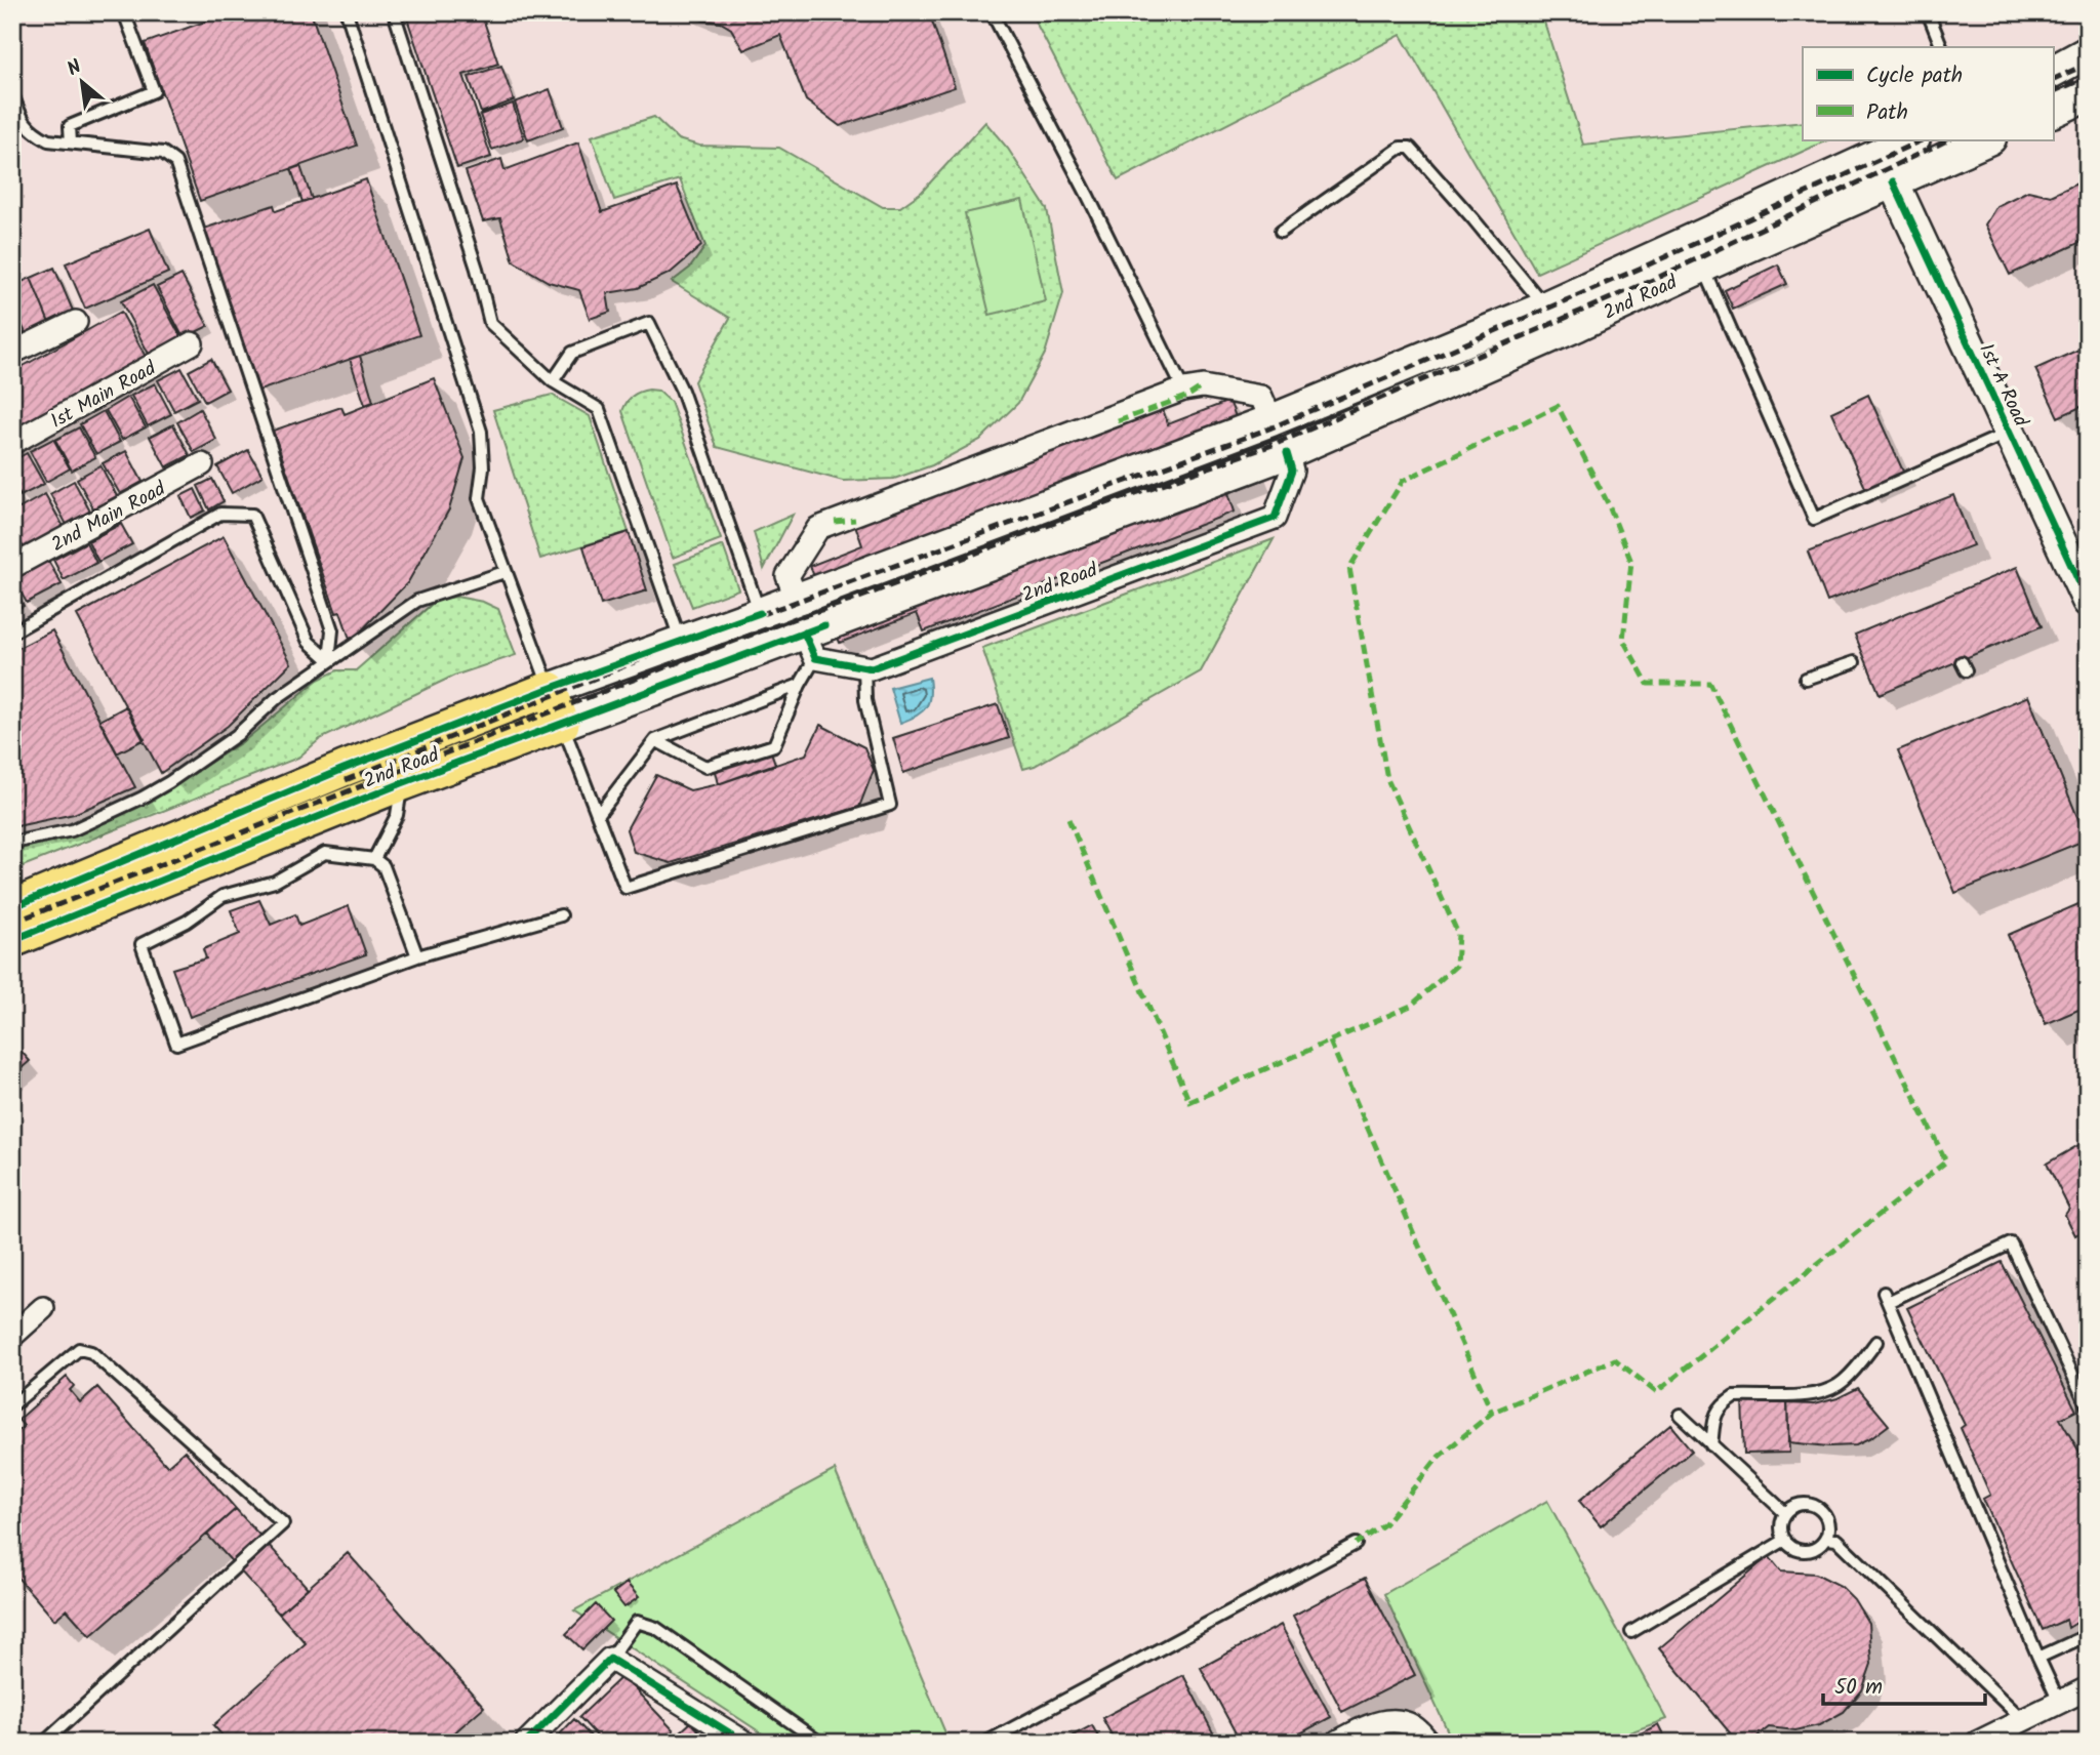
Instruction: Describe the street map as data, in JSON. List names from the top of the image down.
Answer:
{
  "streets": {
    "main road": ["2nd Road", "1st A Road"],
    "street": ["1st Main Road", "2nd Main Road"]
  },
  "crossings": [
    ["2nd Road", "1st A Road"]
  ],
  "legend": ["Cycle path", "Path"],
  "scale_bar": "50 m",
  "north": "top left"
}
